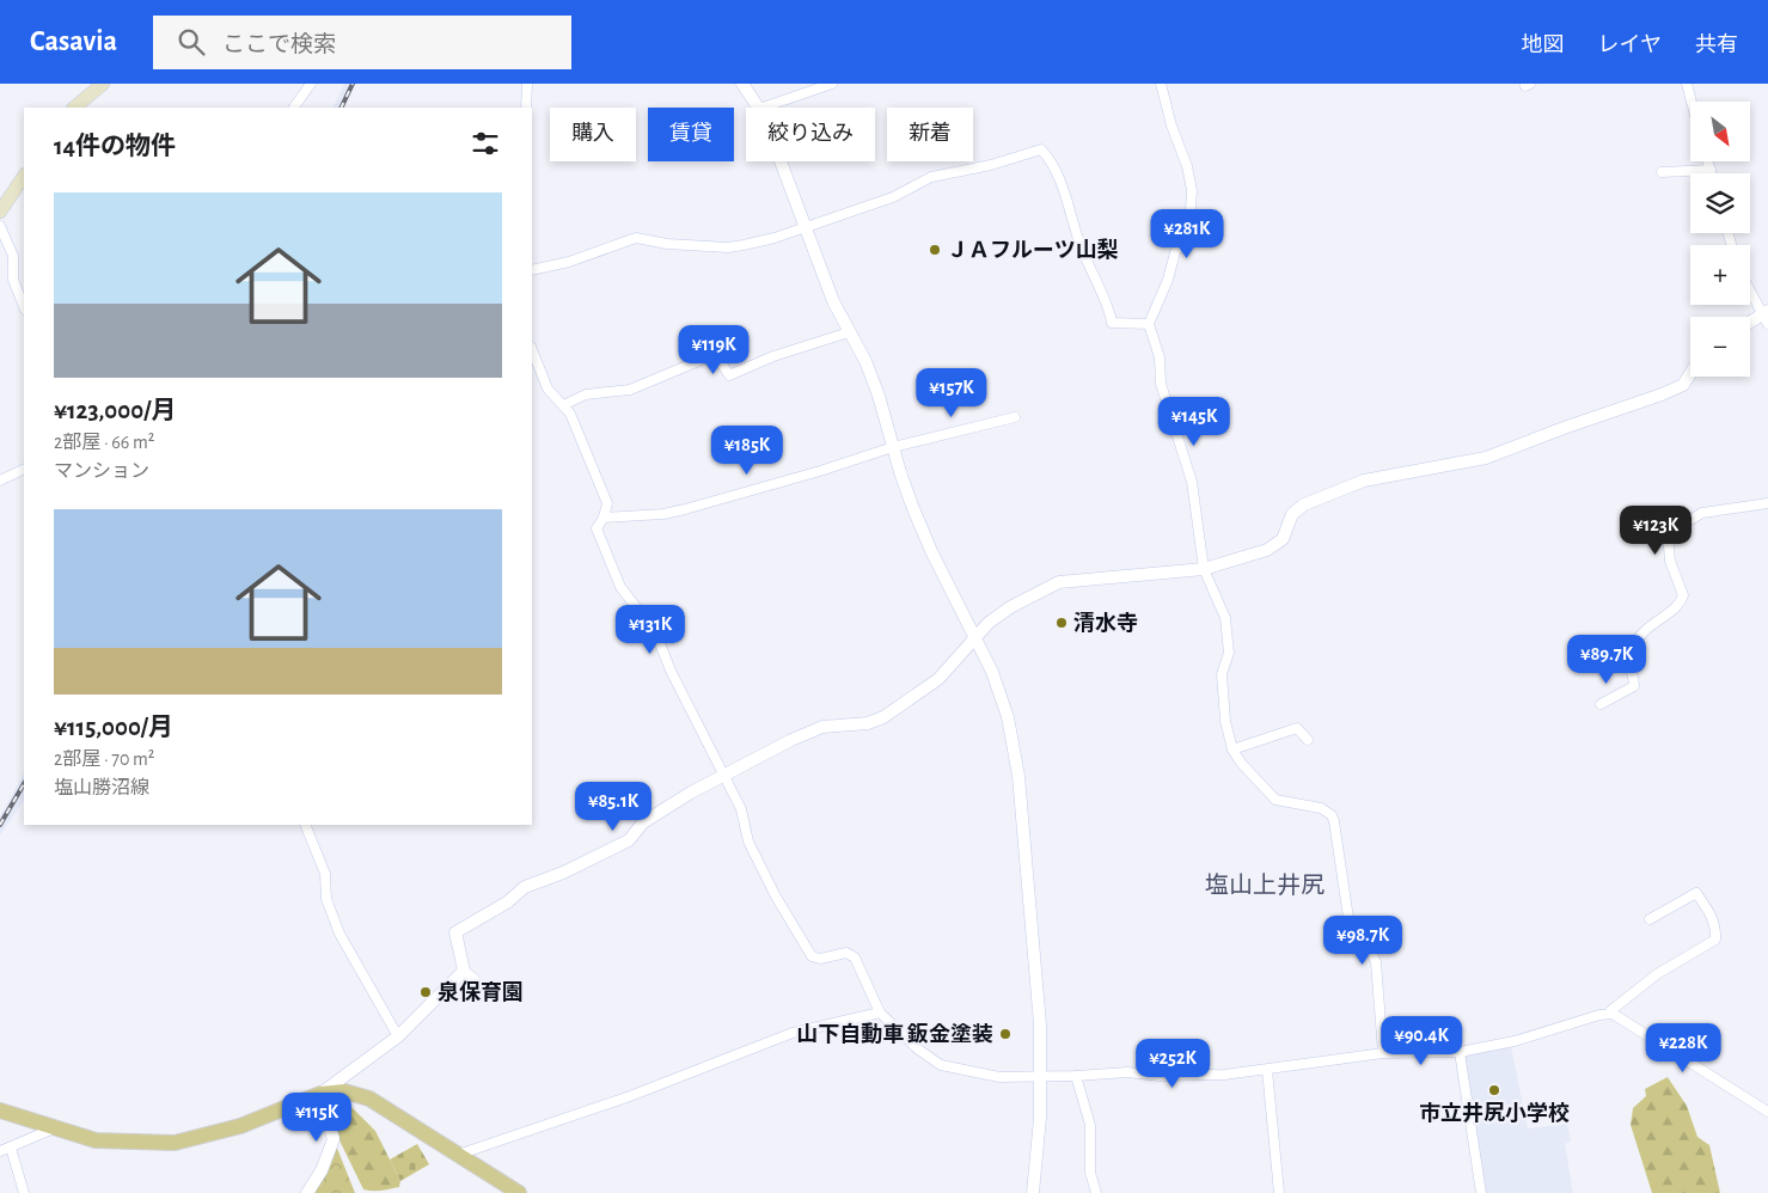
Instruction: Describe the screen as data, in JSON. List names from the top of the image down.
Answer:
{
  "districts": ["塩山上井尻"],
  "places": [
    "ＪＡフルーツ山梨",
    "清水寺",
    "泉保育園",
    "山下自動車 鈑金塗装",
    "市立井尻小学校"
  ],
  "north": "bottom right",
  "page": {
    "header": "Casavia",
    "search": "ここで検索",
    "nav": ["地図", "レイヤ", "共有"],
    "map_buttons": ["+", "−"],
    "chip": [
      "購入",
      "賃貸",
      "絞り込み",
      "新着"
    ],
    "heading": "14件の物件",
    "list": [
      {
        "name": "¥123,000/月",
        "note": "2部屋 · 66 m² · マンション"
      },
      {
        "name": "¥115,000/月",
        "note": "2部屋 · 70 m² · 塩山勝沼線"
      }
    ],
    "price": [
      "¥281K",
      "¥119K",
      "¥157K",
      "¥145K",
      "¥185K",
      "¥123K",
      "¥131K",
      "¥89.7K",
      "¥85.1K",
      "¥98.7K",
      "¥90.4K",
      "¥228K",
      "¥252K",
      "¥115K"
    ]
  }
}
